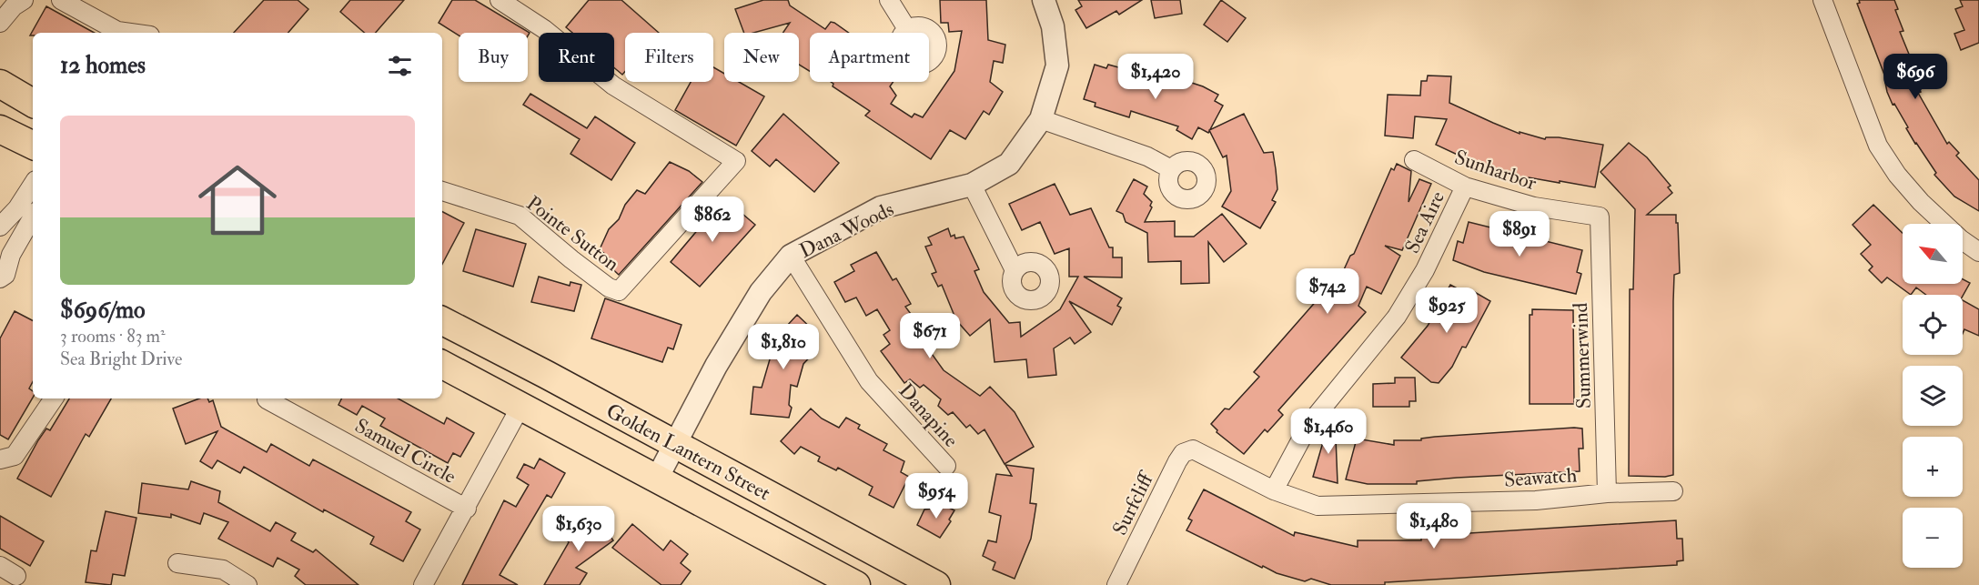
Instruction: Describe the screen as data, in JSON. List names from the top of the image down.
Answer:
{
  "streets": {
    "main road": ["Golden Lantern Street"],
    "street": [
      "Sunharbor",
      "Sea Aire",
      "Dana Woods",
      "Pointe Sutton",
      "Summerwind",
      "Danapine",
      "Samuel Circle",
      "Seawatch",
      "Surfcliff"
    ]
  },
  "crossings": [
    ["Sunharbor", "Sea Aire"],
    ["Sunharbor", "Summerwind"],
    ["Sea Aire", "Seawatch"],
    ["Dana Woods", "Danapine"],
    ["Dana Woods", "Golden Lantern Street"],
    ["Summerwind", "Seawatch"],
    ["Seawatch", "Surfcliff"]
  ],
  "north": "top left",
  "page": {
    "chip": [
      "Buy",
      "Rent",
      "Filters",
      "New",
      "Apartment"
    ],
    "heading": "12 homes",
    "price": [
      "$1,420",
      "$696",
      "$862",
      "$891",
      "$742",
      "$925",
      "$671",
      "$1,810",
      "$1,460",
      "$954",
      "$1,480",
      "$1,630"
    ],
    "list": [
      {
        "name": "$696/mo",
        "note": "3 rooms · 83 m² · Sea Bright Drive"
      }
    ],
    "map_buttons": ["+", "−"]
  }
}
